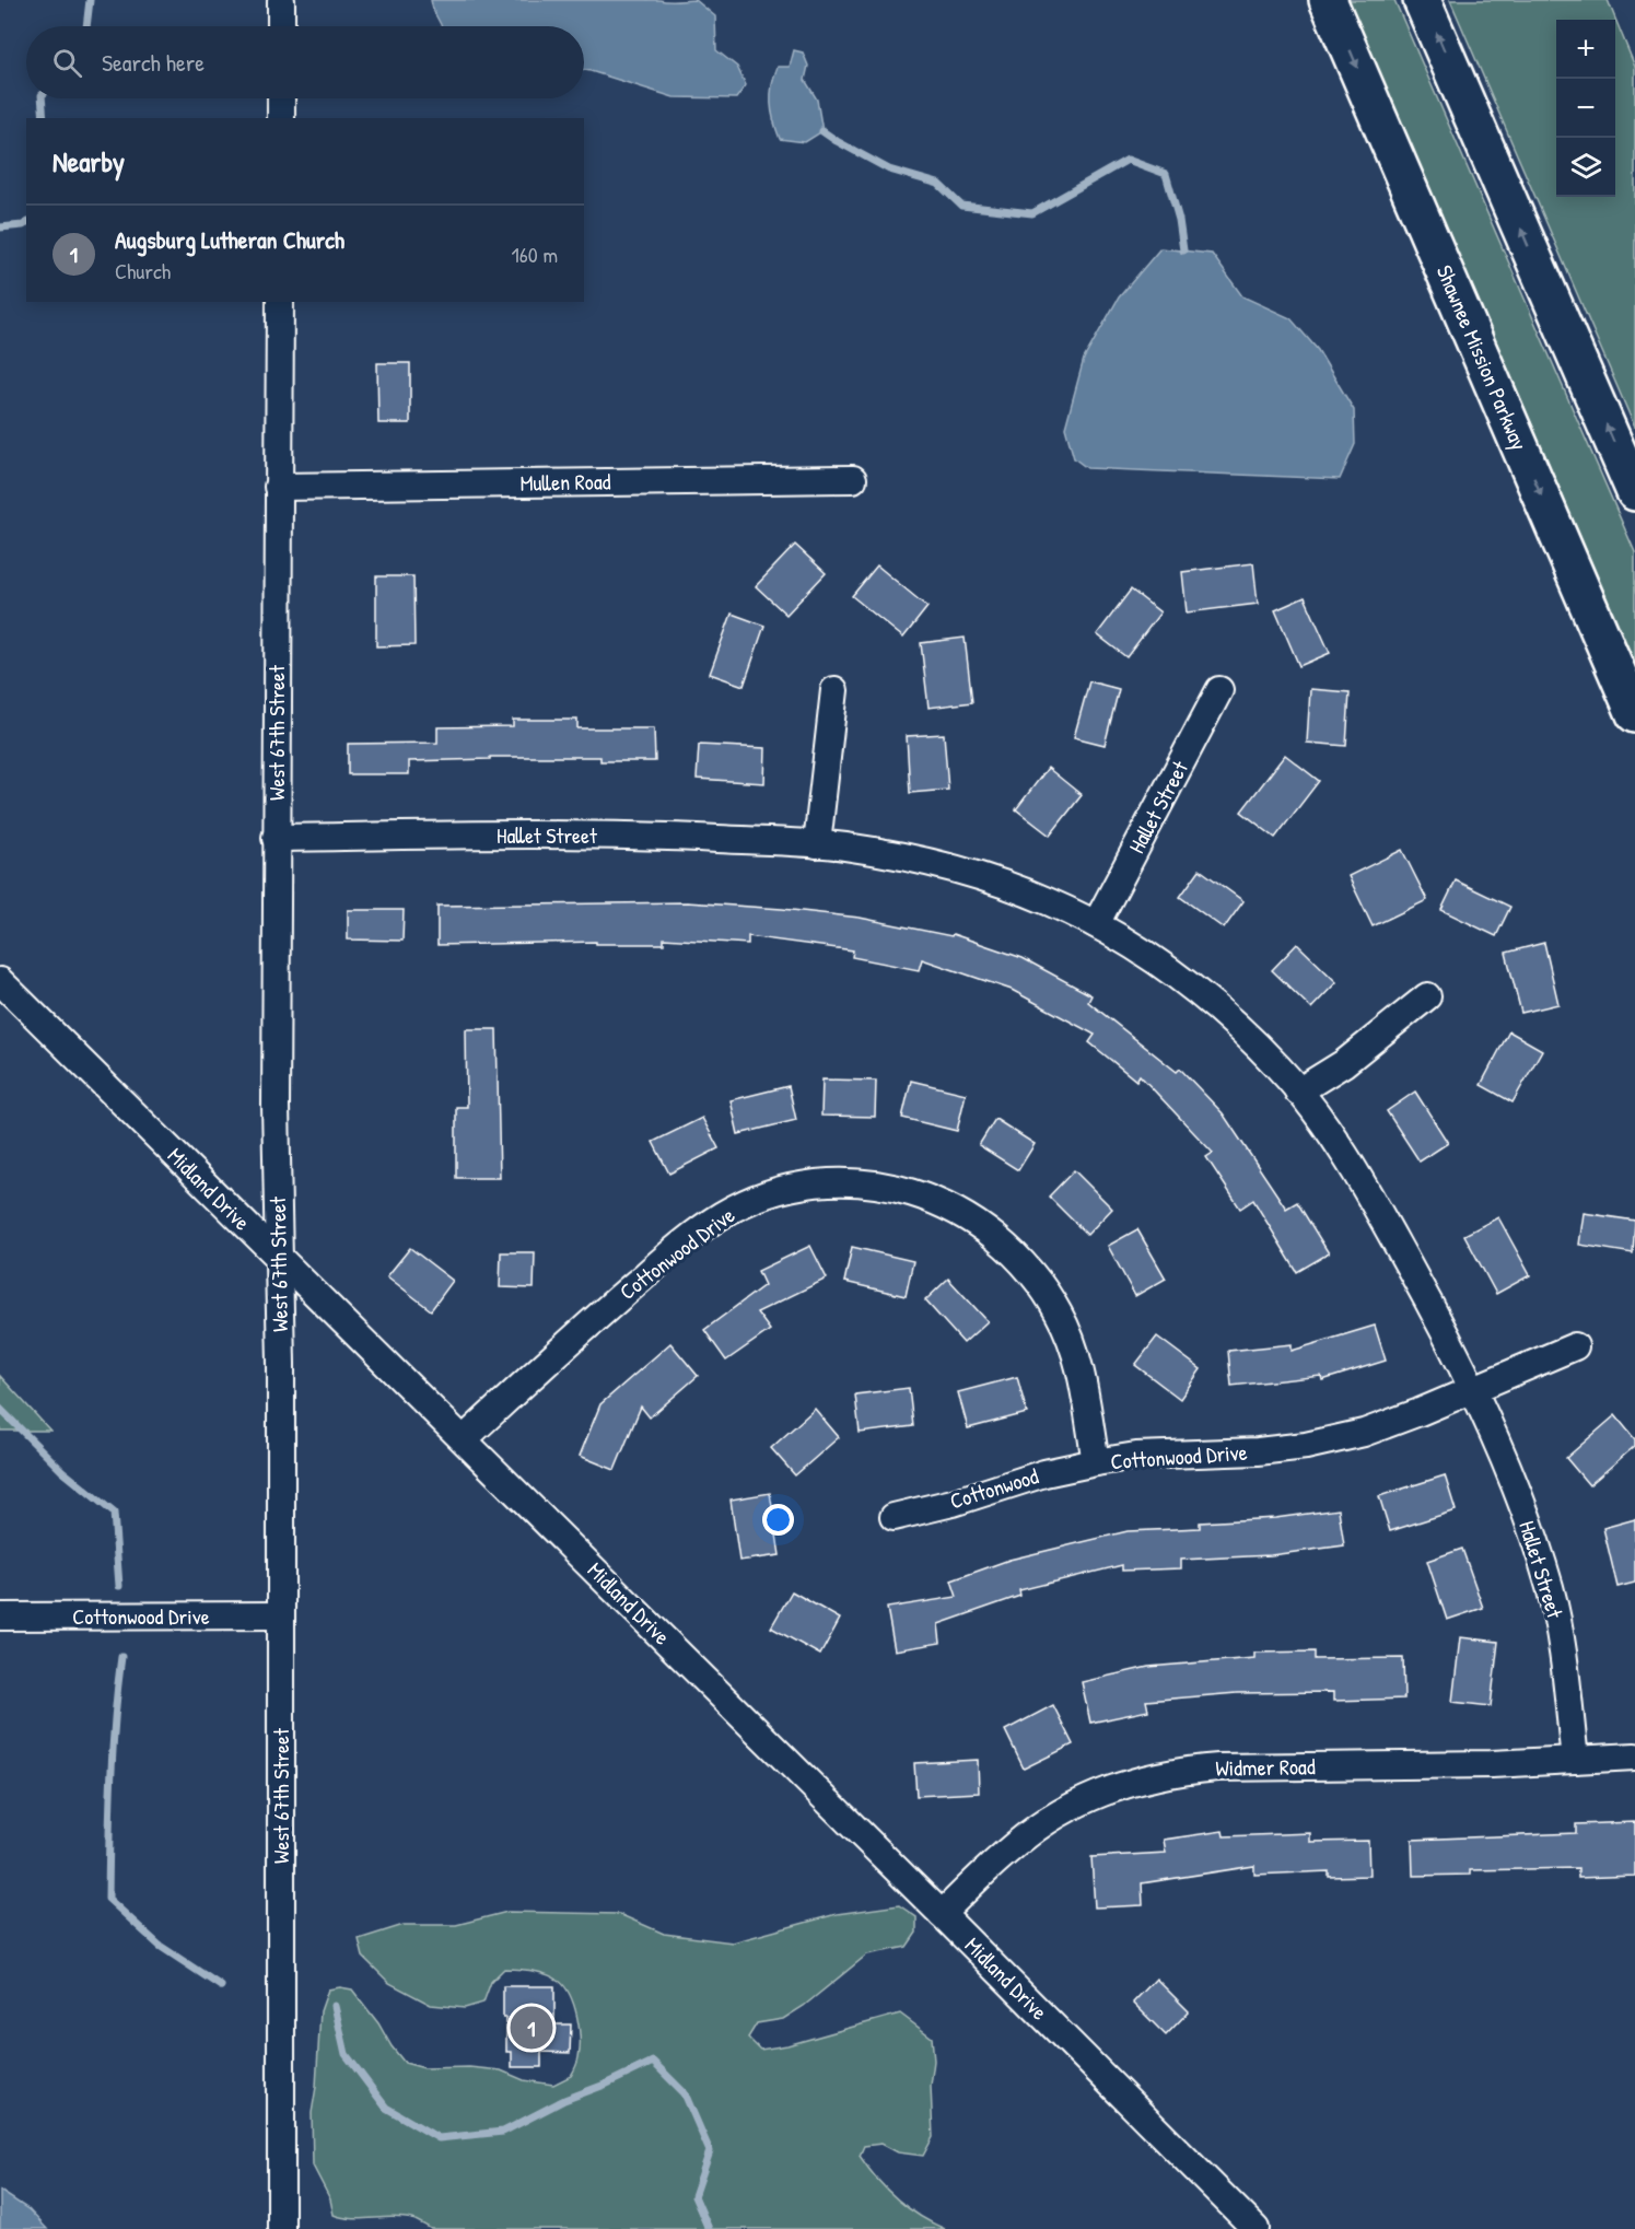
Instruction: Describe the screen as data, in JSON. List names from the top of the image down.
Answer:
{
  "streets": {
    "highway": ["Shawnee Mission Parkway"],
    "street": [
      "Mullen Road",
      "West 67th Street",
      "Hallet Street",
      "Midland Drive",
      "Cottonwood Drive",
      "Cottonwood",
      "Widmer Road"
    ]
  },
  "crossings": [
    ["Mullen Road", "West 67th Street"],
    ["West 67th Street", "Hallet Street"],
    ["West 67th Street", "Midland Drive"],
    ["West 67th Street", "Cottonwood Drive"],
    ["Hallet Street", "Cottonwood Drive"],
    ["Hallet Street", "Widmer Road"],
    ["Midland Drive", "Cottonwood Drive"],
    ["Midland Drive", "Widmer Road"],
    ["Cottonwood Drive", "Cottonwood"]
  ],
  "page": {
    "map_buttons": ["+", "−"],
    "search": "Search here",
    "heading": "Nearby",
    "list": [
      {
        "mark": "1",
        "name": "Augsburg Lutheran Church",
        "note": "Church",
        "value": "160 m"
      }
    ],
    "pins": "1"
  }
}
